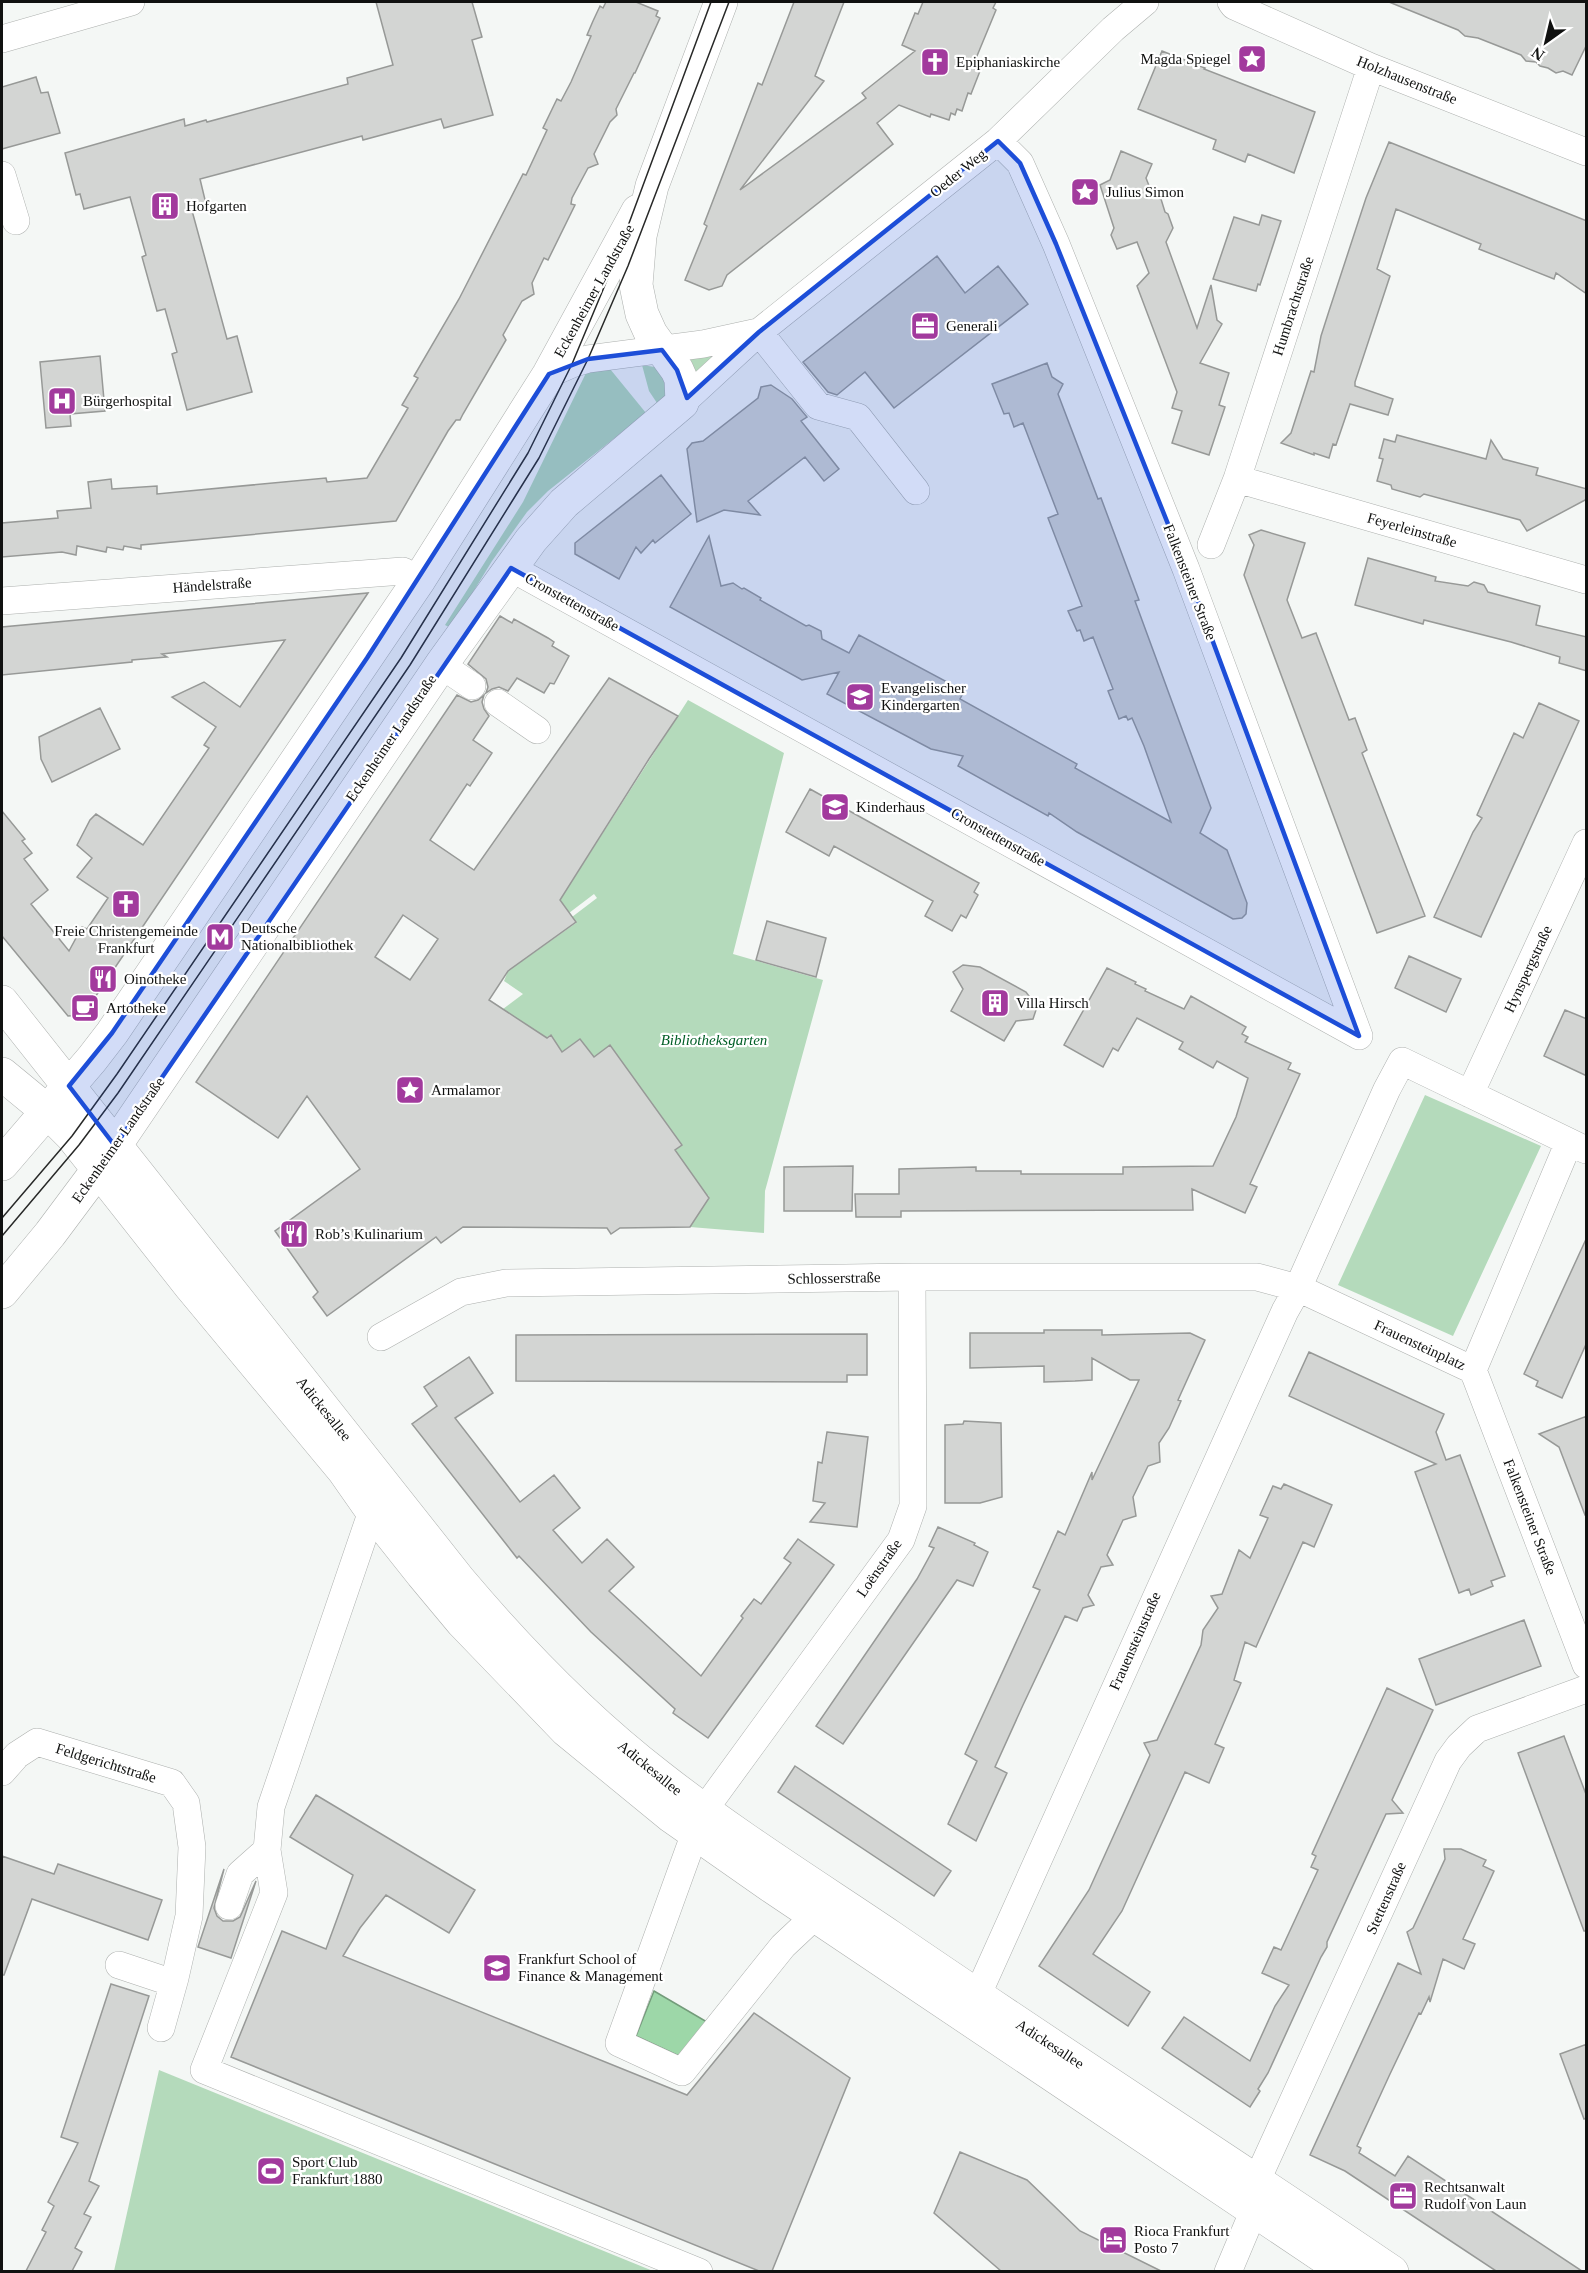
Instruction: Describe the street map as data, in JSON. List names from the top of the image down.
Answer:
{
  "streets": {
    "main road": ["Eckenheimer Landstraße", "Adickesallee"],
    "street": [
      "Holzhausenstraße",
      "Oeder Weg",
      "Humbrachtstraße",
      "Feyerleinstraße",
      "Falkensteiner Straße",
      "Händelstraße",
      "Cronstettenstraße",
      "Hynspergstraße",
      "Schlosserstraße",
      "Frauensteinplatz",
      "Loënstraße",
      "Frauensteinstraße",
      "Feldgerichtstraße",
      "Stettenstraße"
    ]
  },
  "crossings": [
    ["Holzhausenstraße", "Humbrachtstraße"],
    ["Oeder Weg", "Eckenheimer Landstraße"],
    ["Oeder Weg", "Falkensteiner Straße"],
    ["Eckenheimer Landstraße", "Händelstraße"],
    ["Eckenheimer Landstraße", "Cronstettenstraße"],
    ["Eckenheimer Landstraße", "Adickesallee"],
    ["Humbrachtstraße", "Feyerleinstraße"],
    ["Falkensteiner Straße", "Cronstettenstraße"],
    ["Falkensteiner Straße", "Frauensteinplatz"],
    ["Hynspergstraße", "Frauensteinplatz"],
    ["Schlosserstraße", "Frauensteinplatz"],
    ["Schlosserstraße", "Loënstraße"],
    ["Schlosserstraße", "Frauensteinstraße"],
    ["Frauensteinplatz", "Frauensteinstraße"],
    ["Adickesallee", "Loënstraße"],
    ["Adickesallee", "Frauensteinstraße"],
    ["Adickesallee", "Stettenstraße"]
  ],
  "parks": ["Bibliotheksgarten"],
  "places": {
    "place": ["Magda Spiegel", "Julius Simon", "Armalamor"],
    "church": ["Epiphaniaskirche", "Freie Christengemeinde Frankfurt"],
    "building": ["Hofgarten", "Villa Hirsch"],
    "office": ["Generali", "Rechtsanwalt Rudolf von Laun"],
    "hospital": ["Bürgerhospital"],
    "school or university": ["Evangelischer Kindergarten", "Kinderhaus", "Frankfurt School of Finance & Management"],
    "metro station": ["Deutsche Nationalbibliothek"],
    "restaurant": ["Oinotheke", "Rob’s Kulinarium"],
    "cafe": ["Artotheke"],
    "sports": ["Sport Club Frankfurt 1880"],
    "hotel": ["Rioca Frankfurt Posto 7"]
  },
  "north": "bottom left"
}
